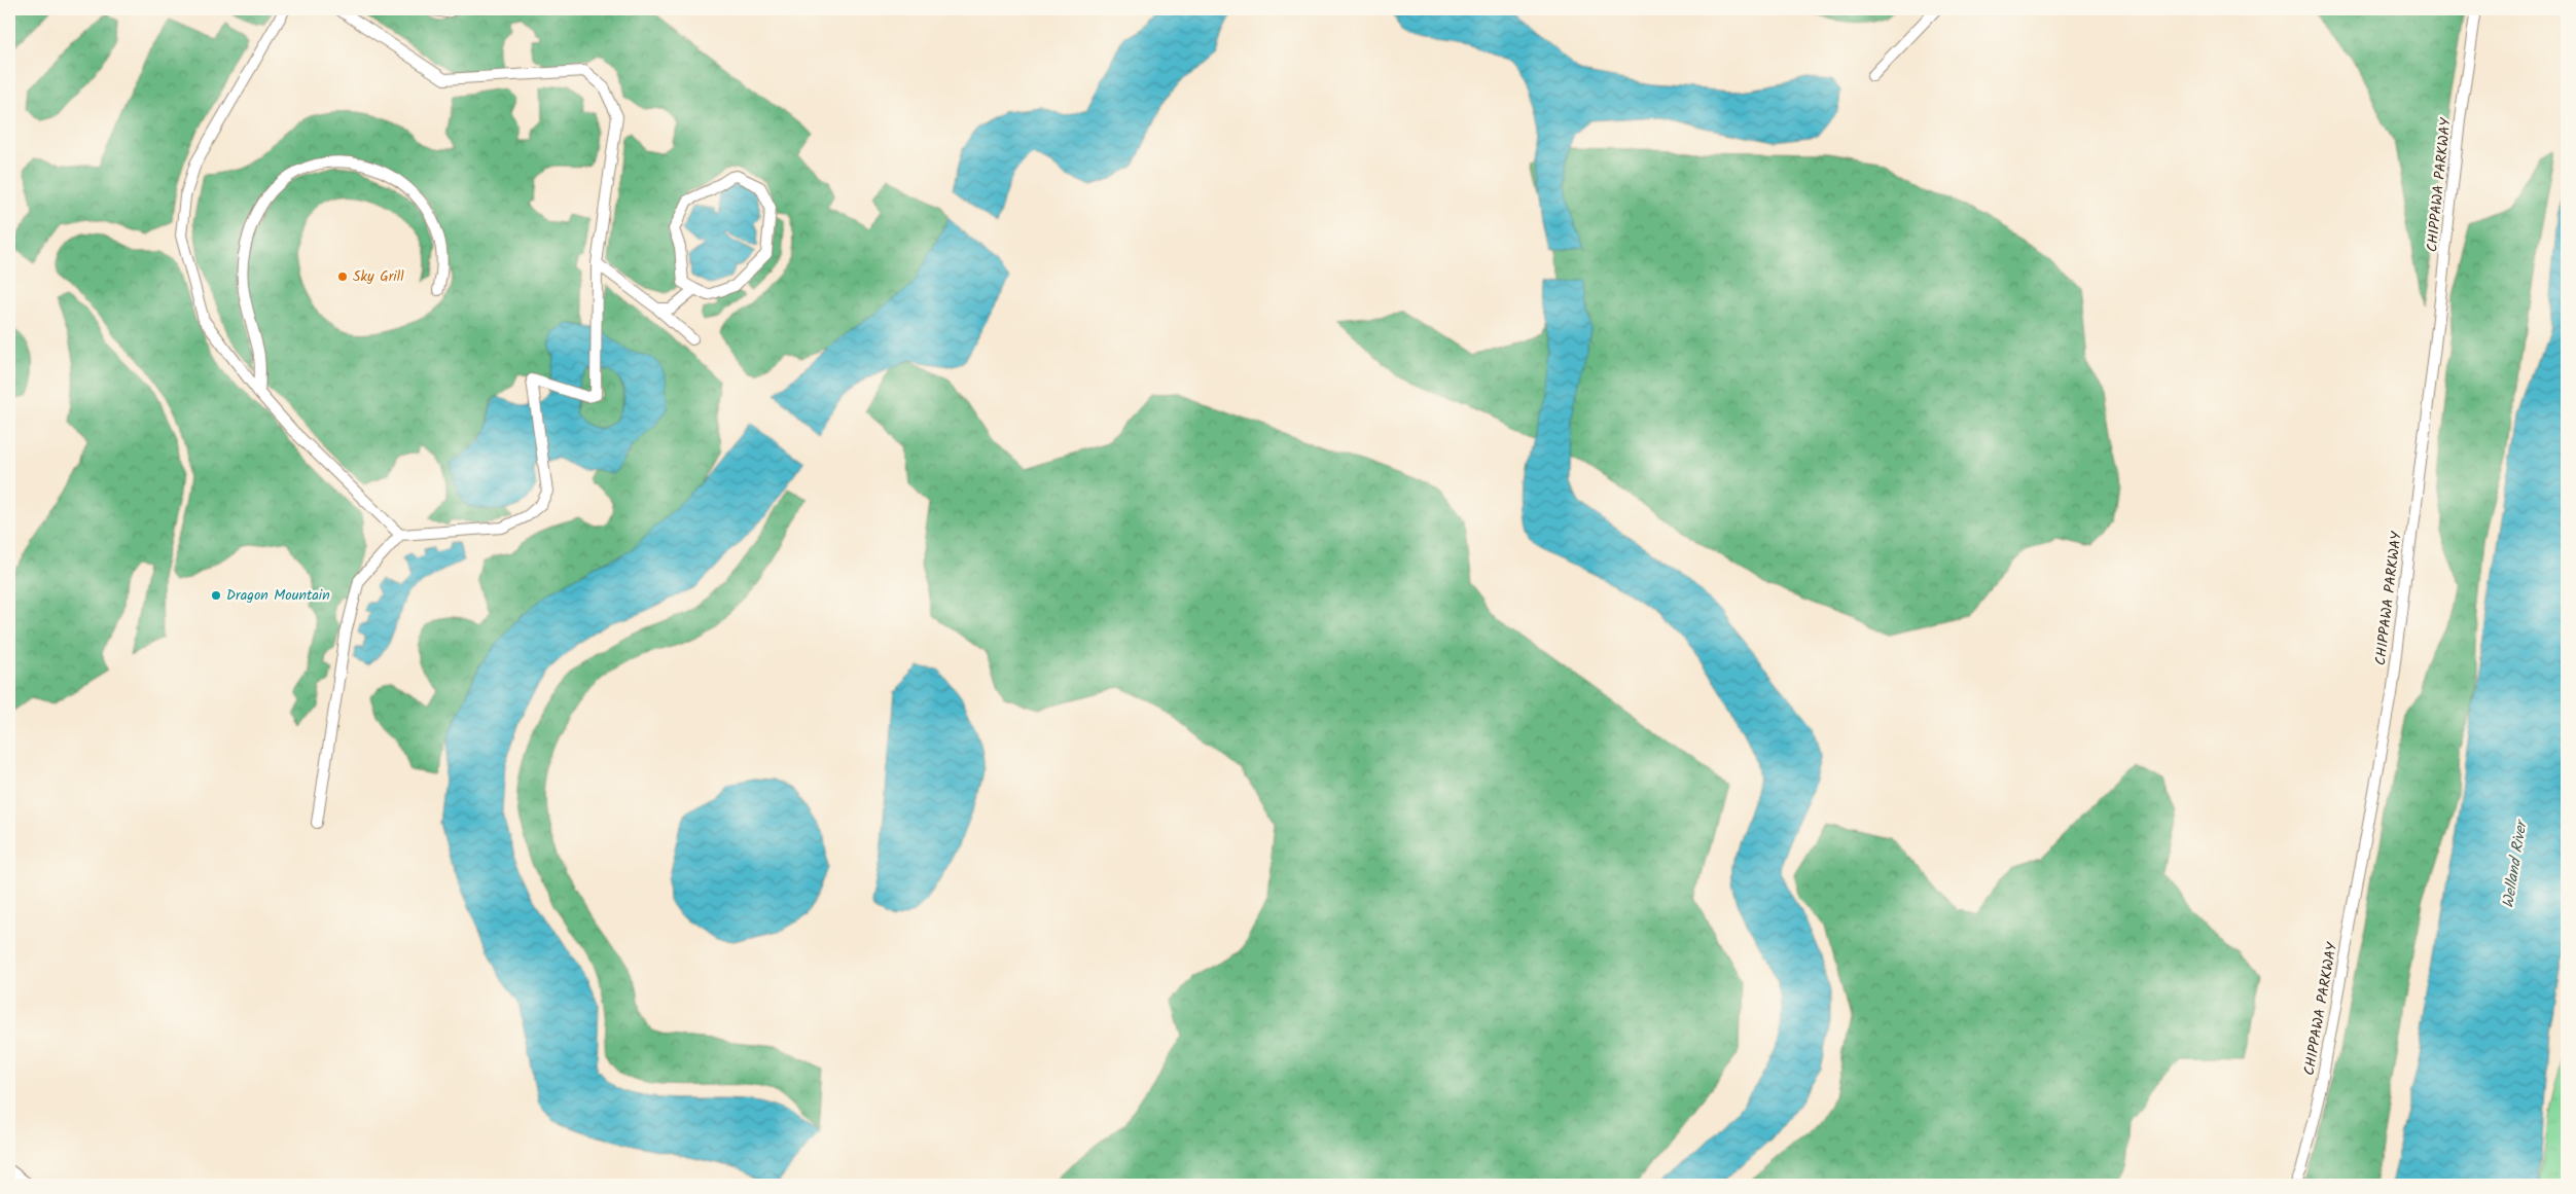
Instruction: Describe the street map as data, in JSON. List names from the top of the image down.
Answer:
{
  "streets": {
    "street": ["CHIPPAWA PARKWAY"]
  },
  "water": ["Welland River"],
  "places": ["Sky Grill", "Dragon Mountain"]
}
